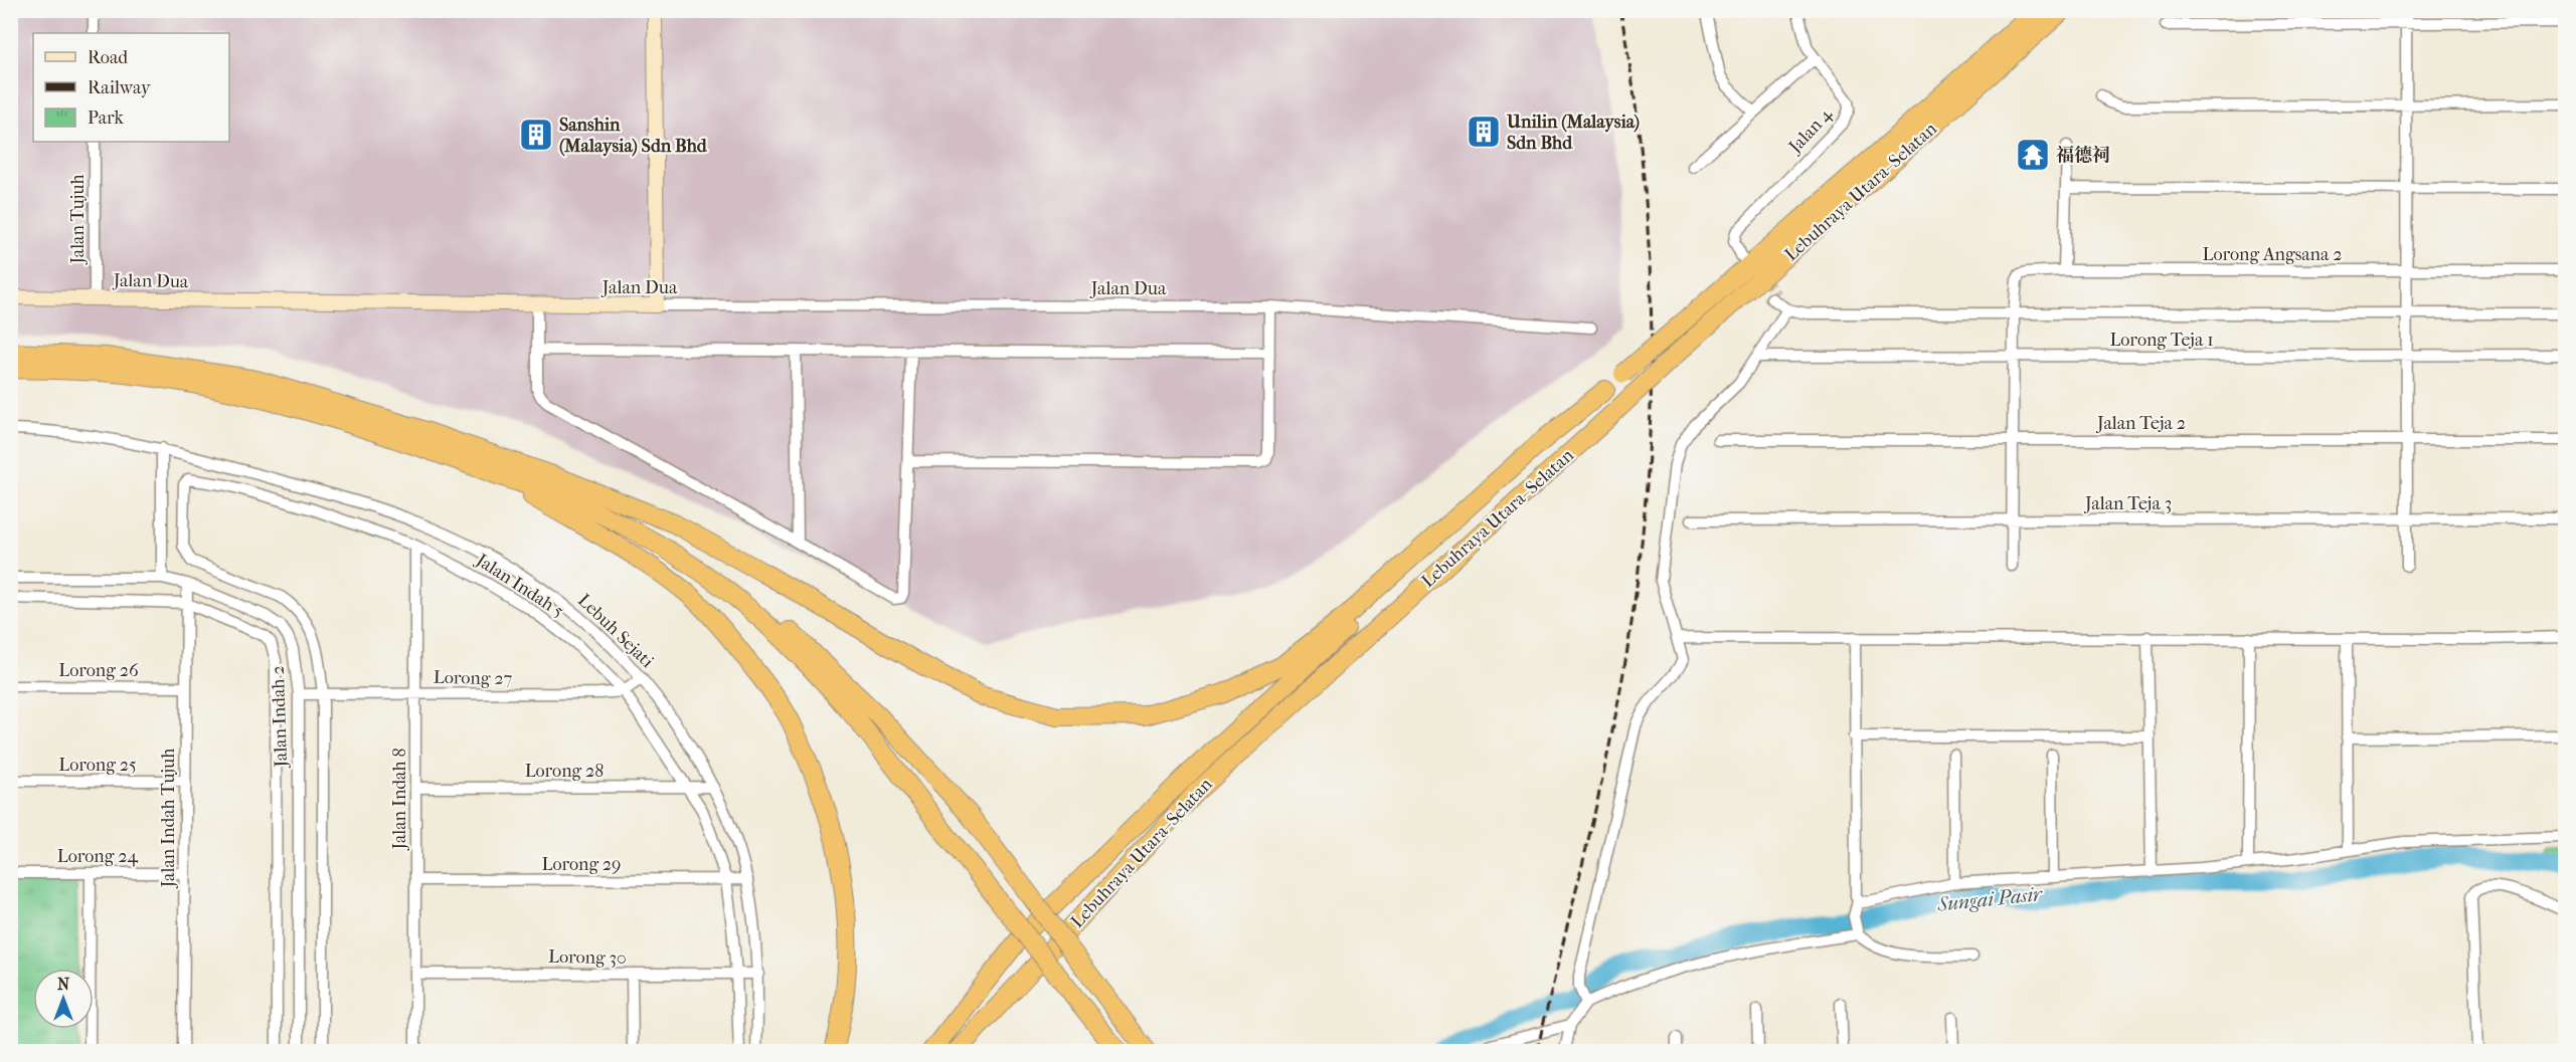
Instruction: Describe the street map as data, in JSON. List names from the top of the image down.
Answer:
{
  "streets": {
    "highway": ["Lebuhraya Utara–Selatan"],
    "main road": ["Jalan Dua"],
    "street": [
      "Jalan 4",
      "Jalan Tujuh",
      "Lorong Angsana 2",
      "Lorong Teja 1",
      "Jalan Teja 2",
      "Jalan Teja 3",
      "Jalan Indah 5",
      "Lebuh Sejati",
      "Lorong 26",
      "Lorong 27",
      "Jalan Indah 2",
      "Lorong 25",
      "Lorong 28",
      "Jalan Indah 8",
      "Jalan Indah Tujuh",
      "Lorong 24",
      "Lorong 29",
      "Lorong 30"
    ]
  },
  "crossings": [
    ["Jalan Tujuh", "Jalan Dua"],
    ["Jalan Indah 5", "Lorong 27"],
    ["Jalan Indah 5", "Lorong 28"],
    ["Jalan Indah 5", "Jalan Indah 8"],
    ["Jalan Indah 5", "Lorong 29"],
    ["Jalan Indah 5", "Lorong 30"],
    ["Lebuh Sejati", "Lorong 28"],
    ["Lebuh Sejati", "Lorong 29"],
    ["Lebuh Sejati", "Lorong 30"],
    ["Lorong 26", "Jalan Indah Tujuh"],
    ["Lorong 27", "Jalan Indah 2"],
    ["Lorong 27", "Jalan Indah 8"],
    ["Jalan Indah 2", "Jalan Indah Tujuh"],
    ["Lorong 25", "Jalan Indah Tujuh"],
    ["Lorong 28", "Jalan Indah 8"],
    ["Jalan Indah 8", "Lorong 29"],
    ["Jalan Indah 8", "Lorong 30"],
    ["Jalan Indah Tujuh", "Lorong 24"]
  ],
  "water": ["Sungai Pasir"],
  "places": {
    "building": ["Unilin (Malaysia) Sdn Bhd", "Sanshin (Malaysia) Sdn Bhd"],
    "temple": ["福德祠"]
  },
  "legend": ["Road", "Railway", "Park"],
  "north": "top"
}
